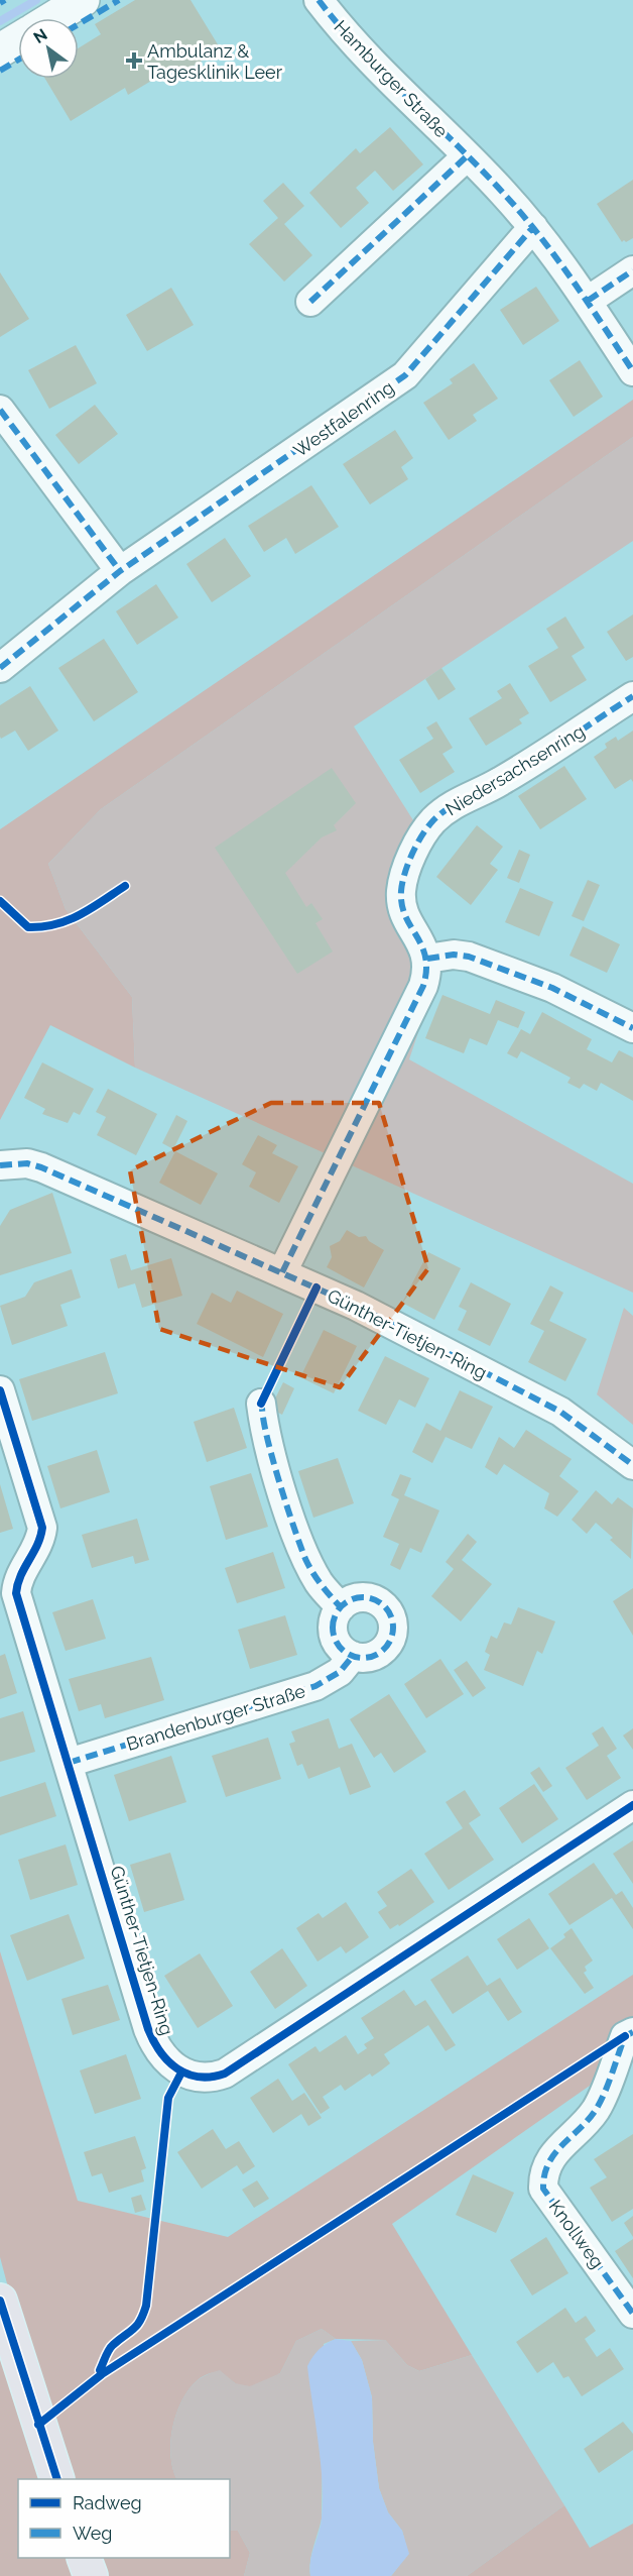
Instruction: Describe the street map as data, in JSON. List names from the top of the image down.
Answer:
{
  "streets": {
    "street": [
      "Hamburger Straße",
      "Westfalenring",
      "Niedersachsenring",
      "Günther-Tietjen-Ring",
      "Brandenburger Straße",
      "Knollweg"
    ]
  },
  "crossings": [
    ["Hamburger Straße", "Westfalenring"],
    ["Günther-Tietjen-Ring", "Brandenburger Straße"]
  ],
  "places": {
    "health": ["Ambulanz & Tagesklinik Leer"]
  },
  "legend": ["Radweg", "Weg"],
  "north": "top left"
}
